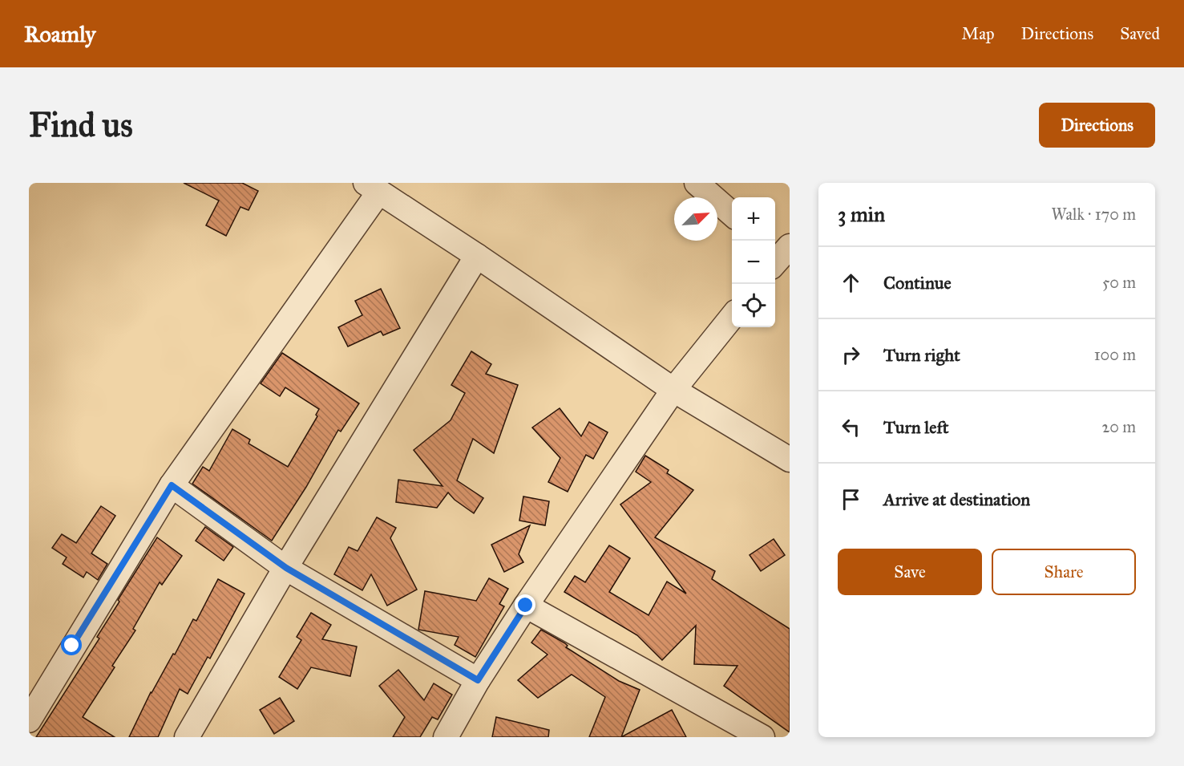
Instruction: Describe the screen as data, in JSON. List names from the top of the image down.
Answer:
{
  "north": "top right",
  "page": {
    "header": "Roamly",
    "nav": ["Map", "Directions", "Saved"],
    "buttons": [
      "Directions",
      ["Save", "Share"]
    ],
    "title": "Find us",
    "heading": ["3 min", "Walk · 170 m"],
    "map_buttons": ["+", "−"],
    "list": [
      ["Continue", "50 m"],
      ["Turn right", "100 m"],
      ["Turn left", "20 m"],
      "Arrive at destination"
    ]
  }
}
